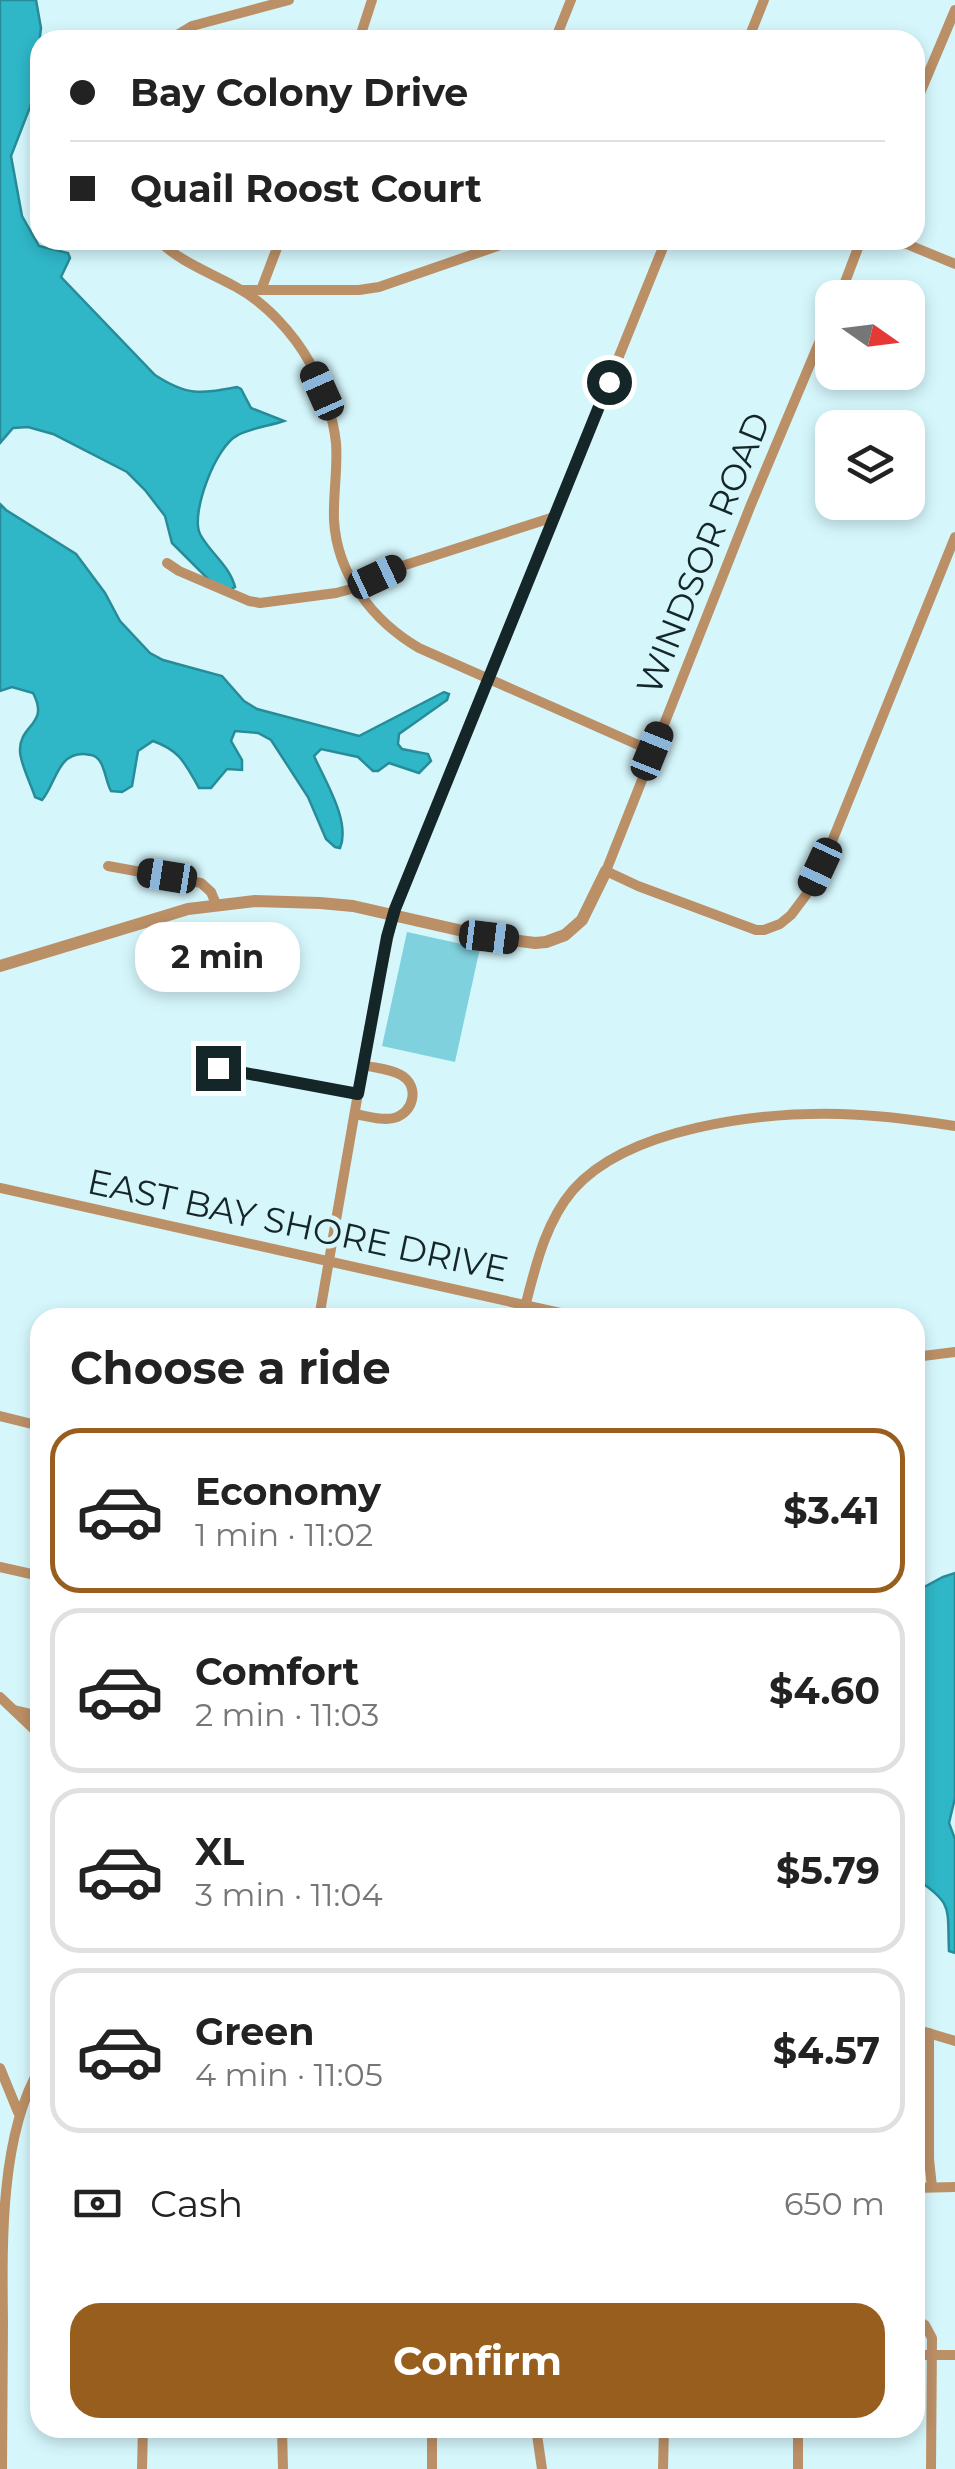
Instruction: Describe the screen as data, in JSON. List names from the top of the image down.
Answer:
{
  "streets": {
    "street": ["WINDSOR ROAD", "EAST BAY SHORE DRIVE"]
  },
  "north": "right",
  "page": {
    "banner": ["Bay Colony Drive", "Quail Roost Court"],
    "bubble": "2 min",
    "heading": "Choose a ride",
    "list": [
      {
        "name": "Economy",
        "note": "1 min · 11:02",
        "value": "$3.41"
      },
      {
        "name": "Comfort",
        "note": "2 min · 11:03",
        "value": "$4.60"
      },
      {
        "name": "XL",
        "note": "3 min · 11:04",
        "value": "$5.79"
      },
      {
        "name": "Green",
        "note": "4 min · 11:05",
        "value": "$4.57"
      }
    ],
    "pay": ["Cash", "650 m"],
    "buttons": "Confirm"
  }
}
